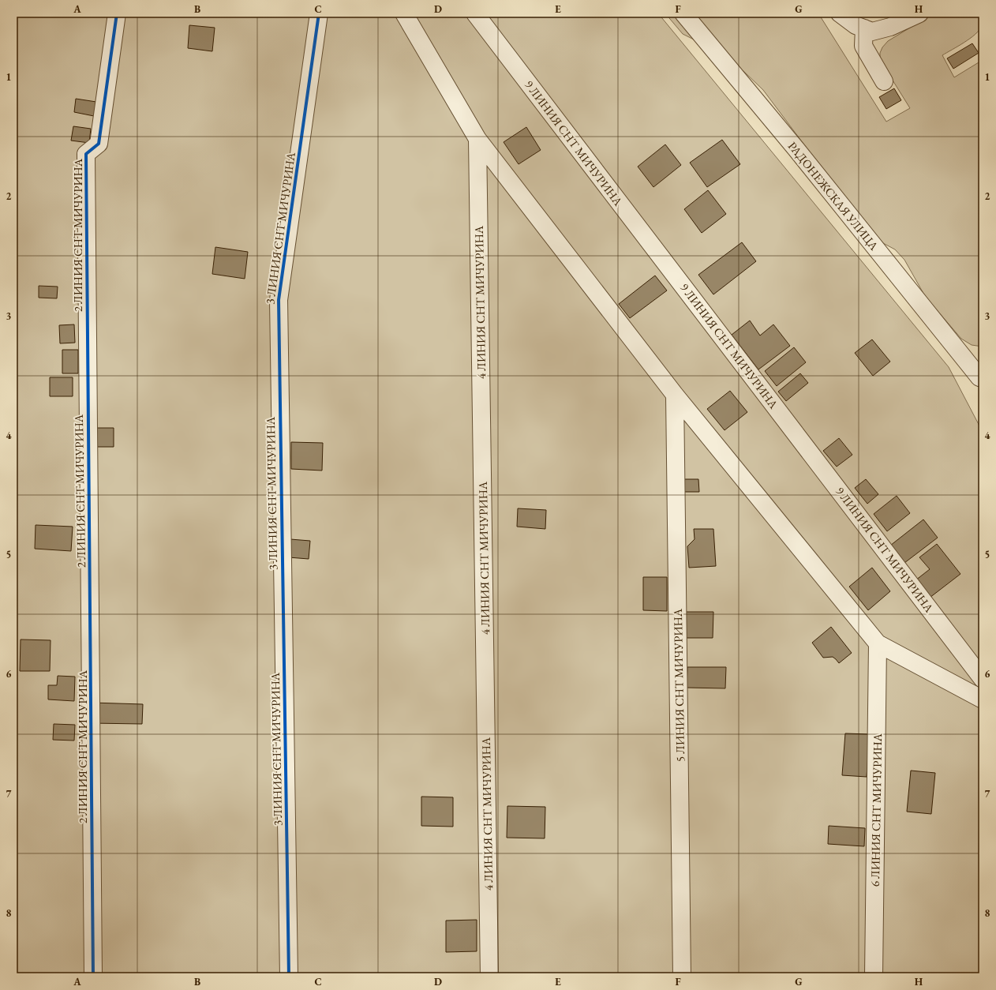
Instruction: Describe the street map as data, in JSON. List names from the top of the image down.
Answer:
{
  "streets": {
    "street": [
      "9 ЛИНИЯ СНТ МИЧУРИНА",
      "РАДОНЕЖСКАЯ УЛИЦА",
      "3 ЛИНИЯ СНТ МИЧУРИНА",
      "2 ЛИНИЯ СНТ МИЧУРИНА",
      "4 ЛИНИЯ СНТ МИЧУРИНА",
      "5 ЛИНИЯ СНТ МИЧУРИНА",
      "6 ЛИНИЯ СНТ МИЧУРИНА"
    ]
  },
  "grid": {
    "columns": [
      "A",
      "B",
      "C",
      "D",
      "E",
      "F",
      "G",
      "H"
    ],
    "rows": [
      "1",
      "2",
      "3",
      "4",
      "5",
      "6",
      "7",
      "8"
    ]
  }
}
